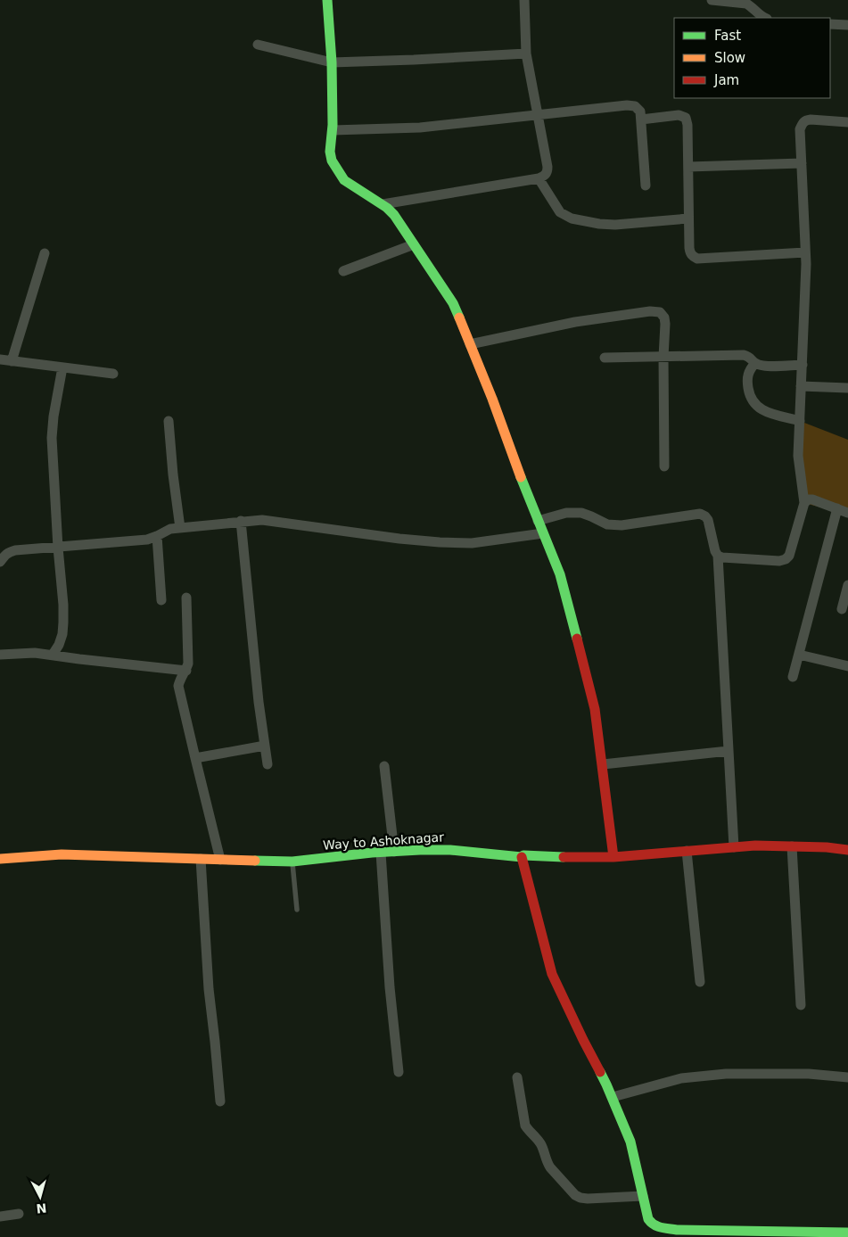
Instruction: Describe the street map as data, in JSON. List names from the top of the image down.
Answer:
{
  "streets": {
    "street": ["Way to Ashoknagar"]
  },
  "legend": ["Fast", "Slow", "Jam"],
  "north": "bottom"
}
